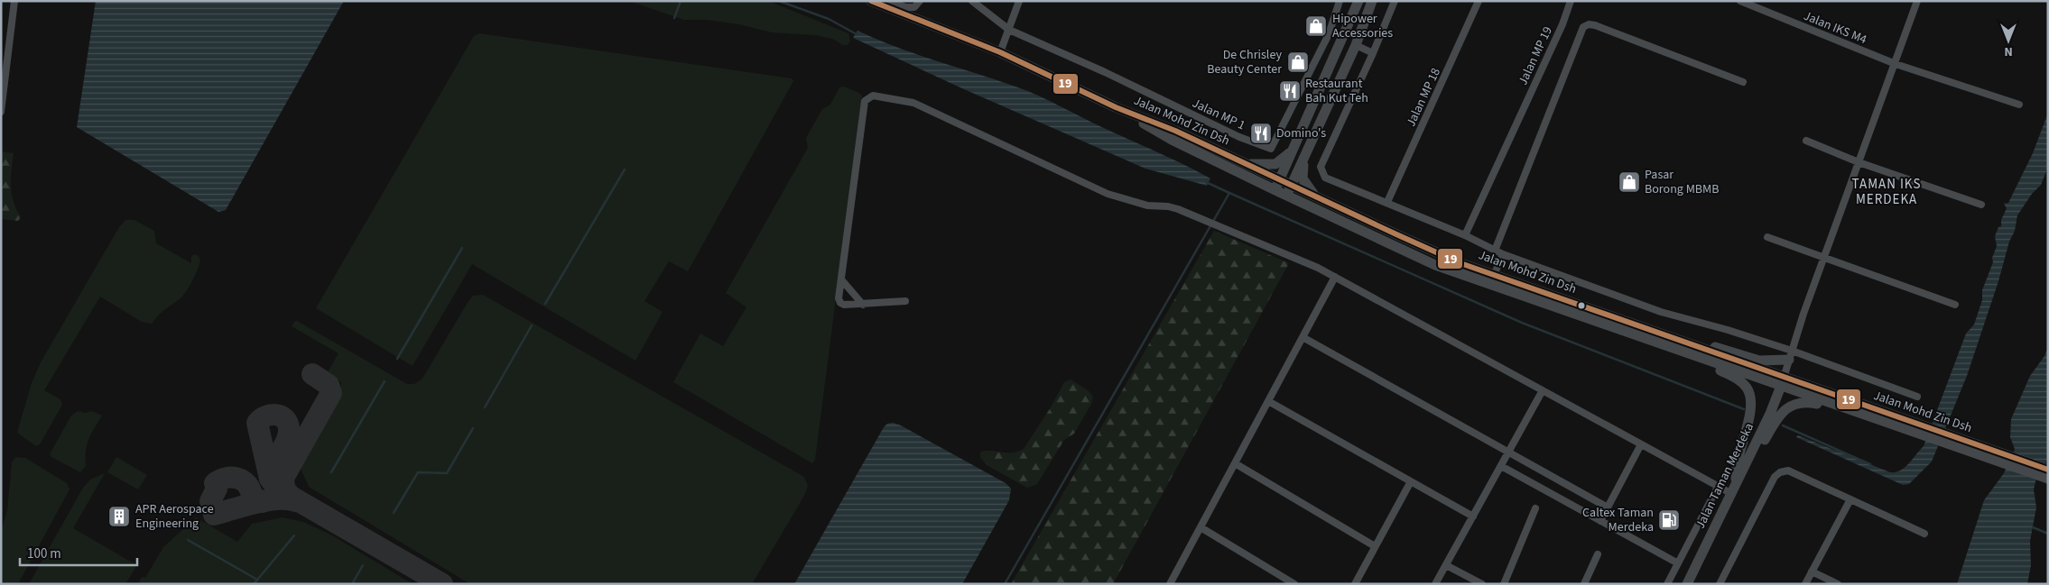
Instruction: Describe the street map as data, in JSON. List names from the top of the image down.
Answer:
{
  "streets": {
    "main road": ["Jalan Mohd Zin Dsh", "Jalan Taman Merdeka"],
    "street": [
      "Jalan IKS M4",
      "Jalan MP 19",
      "Jalan MP 18",
      "Jalan MP 1"
    ]
  },
  "crossings": [
    ["Jalan Mohd Zin Dsh", "Jalan Taman Merdeka"]
  ],
  "districts": ["TAMAN IKS MERDEKA"],
  "places": {
    "shop": ["Hipower Accessories", "De Chrisley Beauty Center", "Pasar Borong MBMB"],
    "restaurant": ["Restaurant Bah Kut Teh", "Domino's"],
    "building": ["APR Aerospace Engineering"],
    "fuel station": ["Caltex Taman Merdeka"]
  },
  "lines": ["transit line 19"],
  "scale_bar": "100 m",
  "north": "bottom"
}
